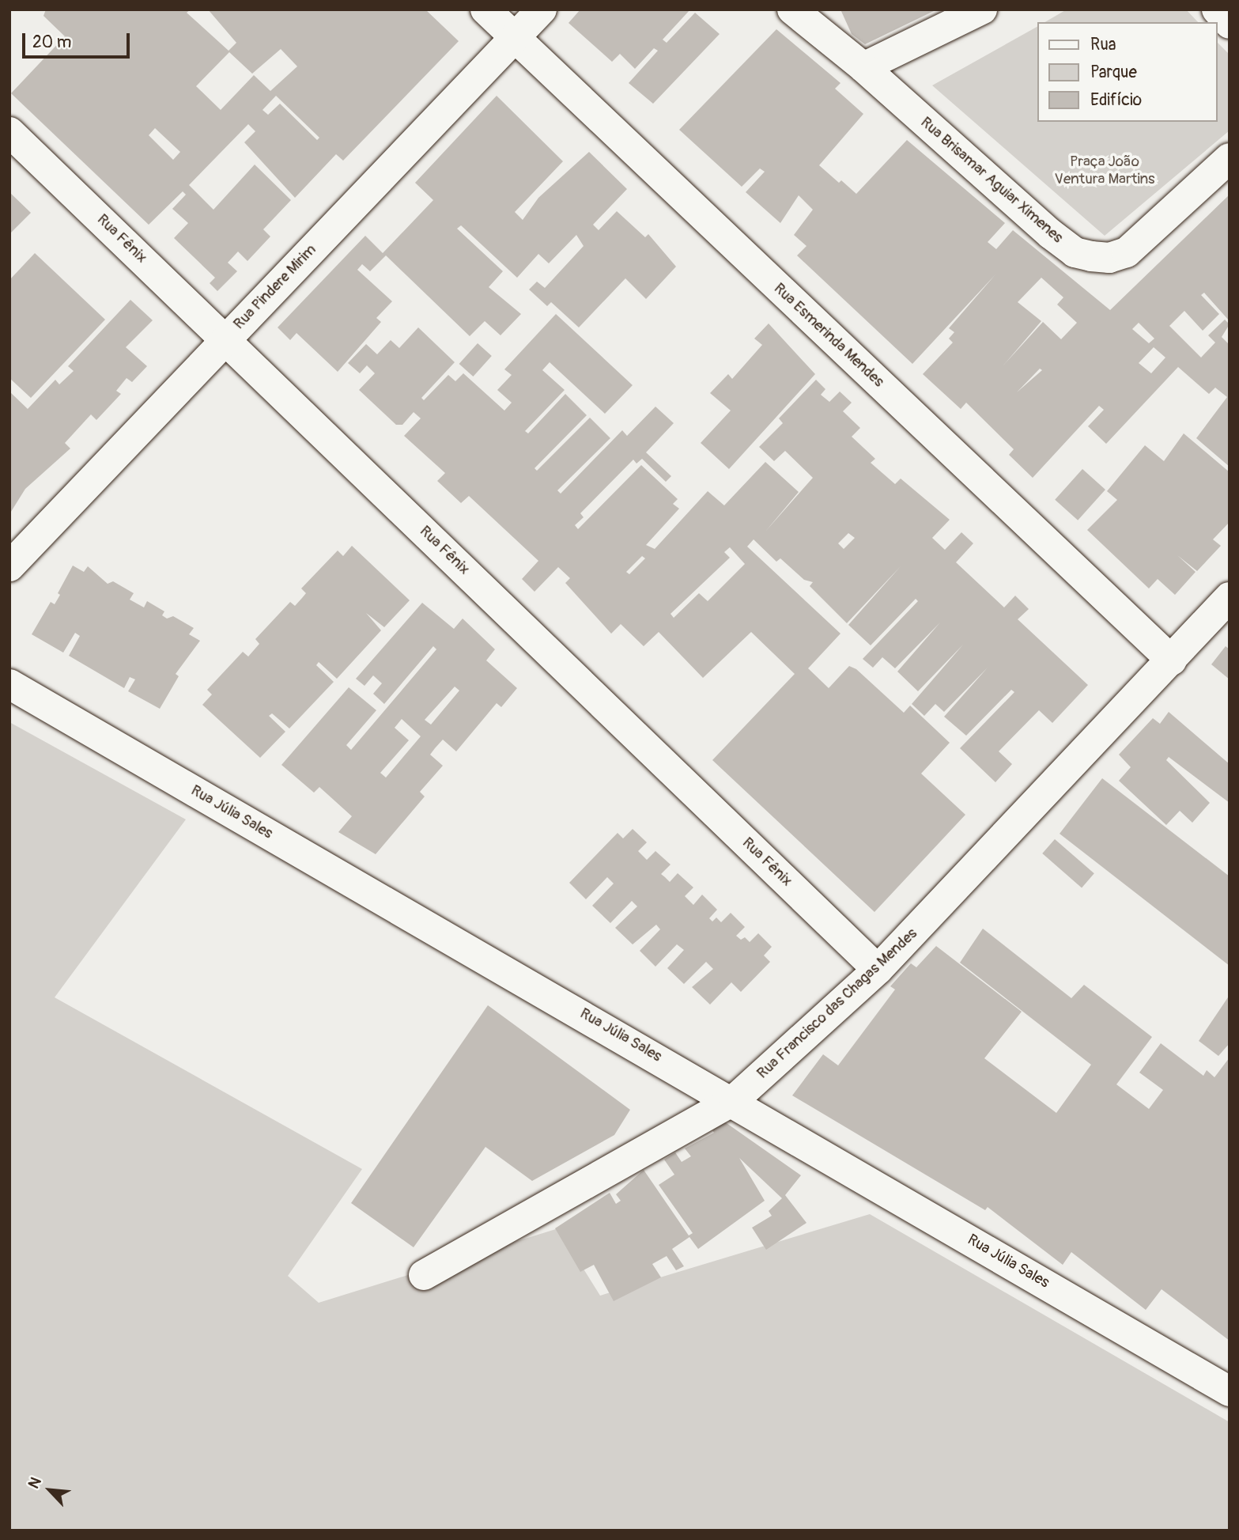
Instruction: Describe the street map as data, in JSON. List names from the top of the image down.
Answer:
{
  "streets": {
    "street": [
      "Rua Brisamar Aguiar Ximenes",
      "Rua Fênix",
      "Rua Pindere Mirim",
      "Rua Esmerinda Mendes",
      "Rua Júlia Sales",
      "Rua Francisco das Chagas Mendes"
    ]
  },
  "crossings": [
    ["Rua Fênix", "Rua Pindere Mirim"],
    ["Rua Fênix", "Rua Francisco das Chagas Mendes"],
    ["Rua Pindere Mirim", "Rua Esmerinda Mendes"],
    ["Rua Esmerinda Mendes", "Rua Francisco das Chagas Mendes"],
    ["Rua Júlia Sales", "Rua Francisco das Chagas Mendes"]
  ],
  "parks": ["Praça João Ventura Martins"],
  "legend": ["Rua", "Parque", "Edifício"],
  "scale_bar": "20 m",
  "north": "top left"
}
